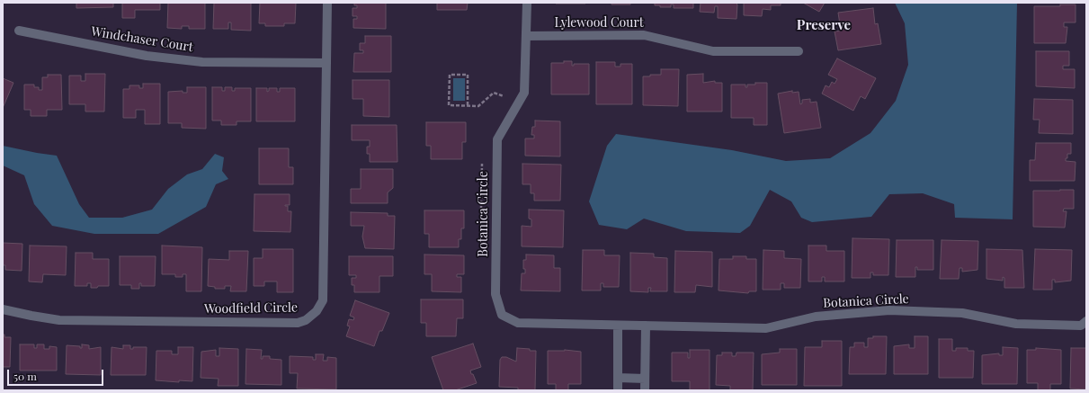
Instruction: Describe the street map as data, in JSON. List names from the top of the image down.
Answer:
{
  "streets": {
    "street": [
      "Lylewood Court",
      "Windchaser Court",
      "Botanica Circle",
      "Woodfield Circle"
    ]
  },
  "crossings": [
    ["Lylewood Court", "Botanica Circle"],
    ["Windchaser Court", "Woodfield Circle"]
  ],
  "districts": ["Preserve"],
  "scale_bar": "50 m"
}
